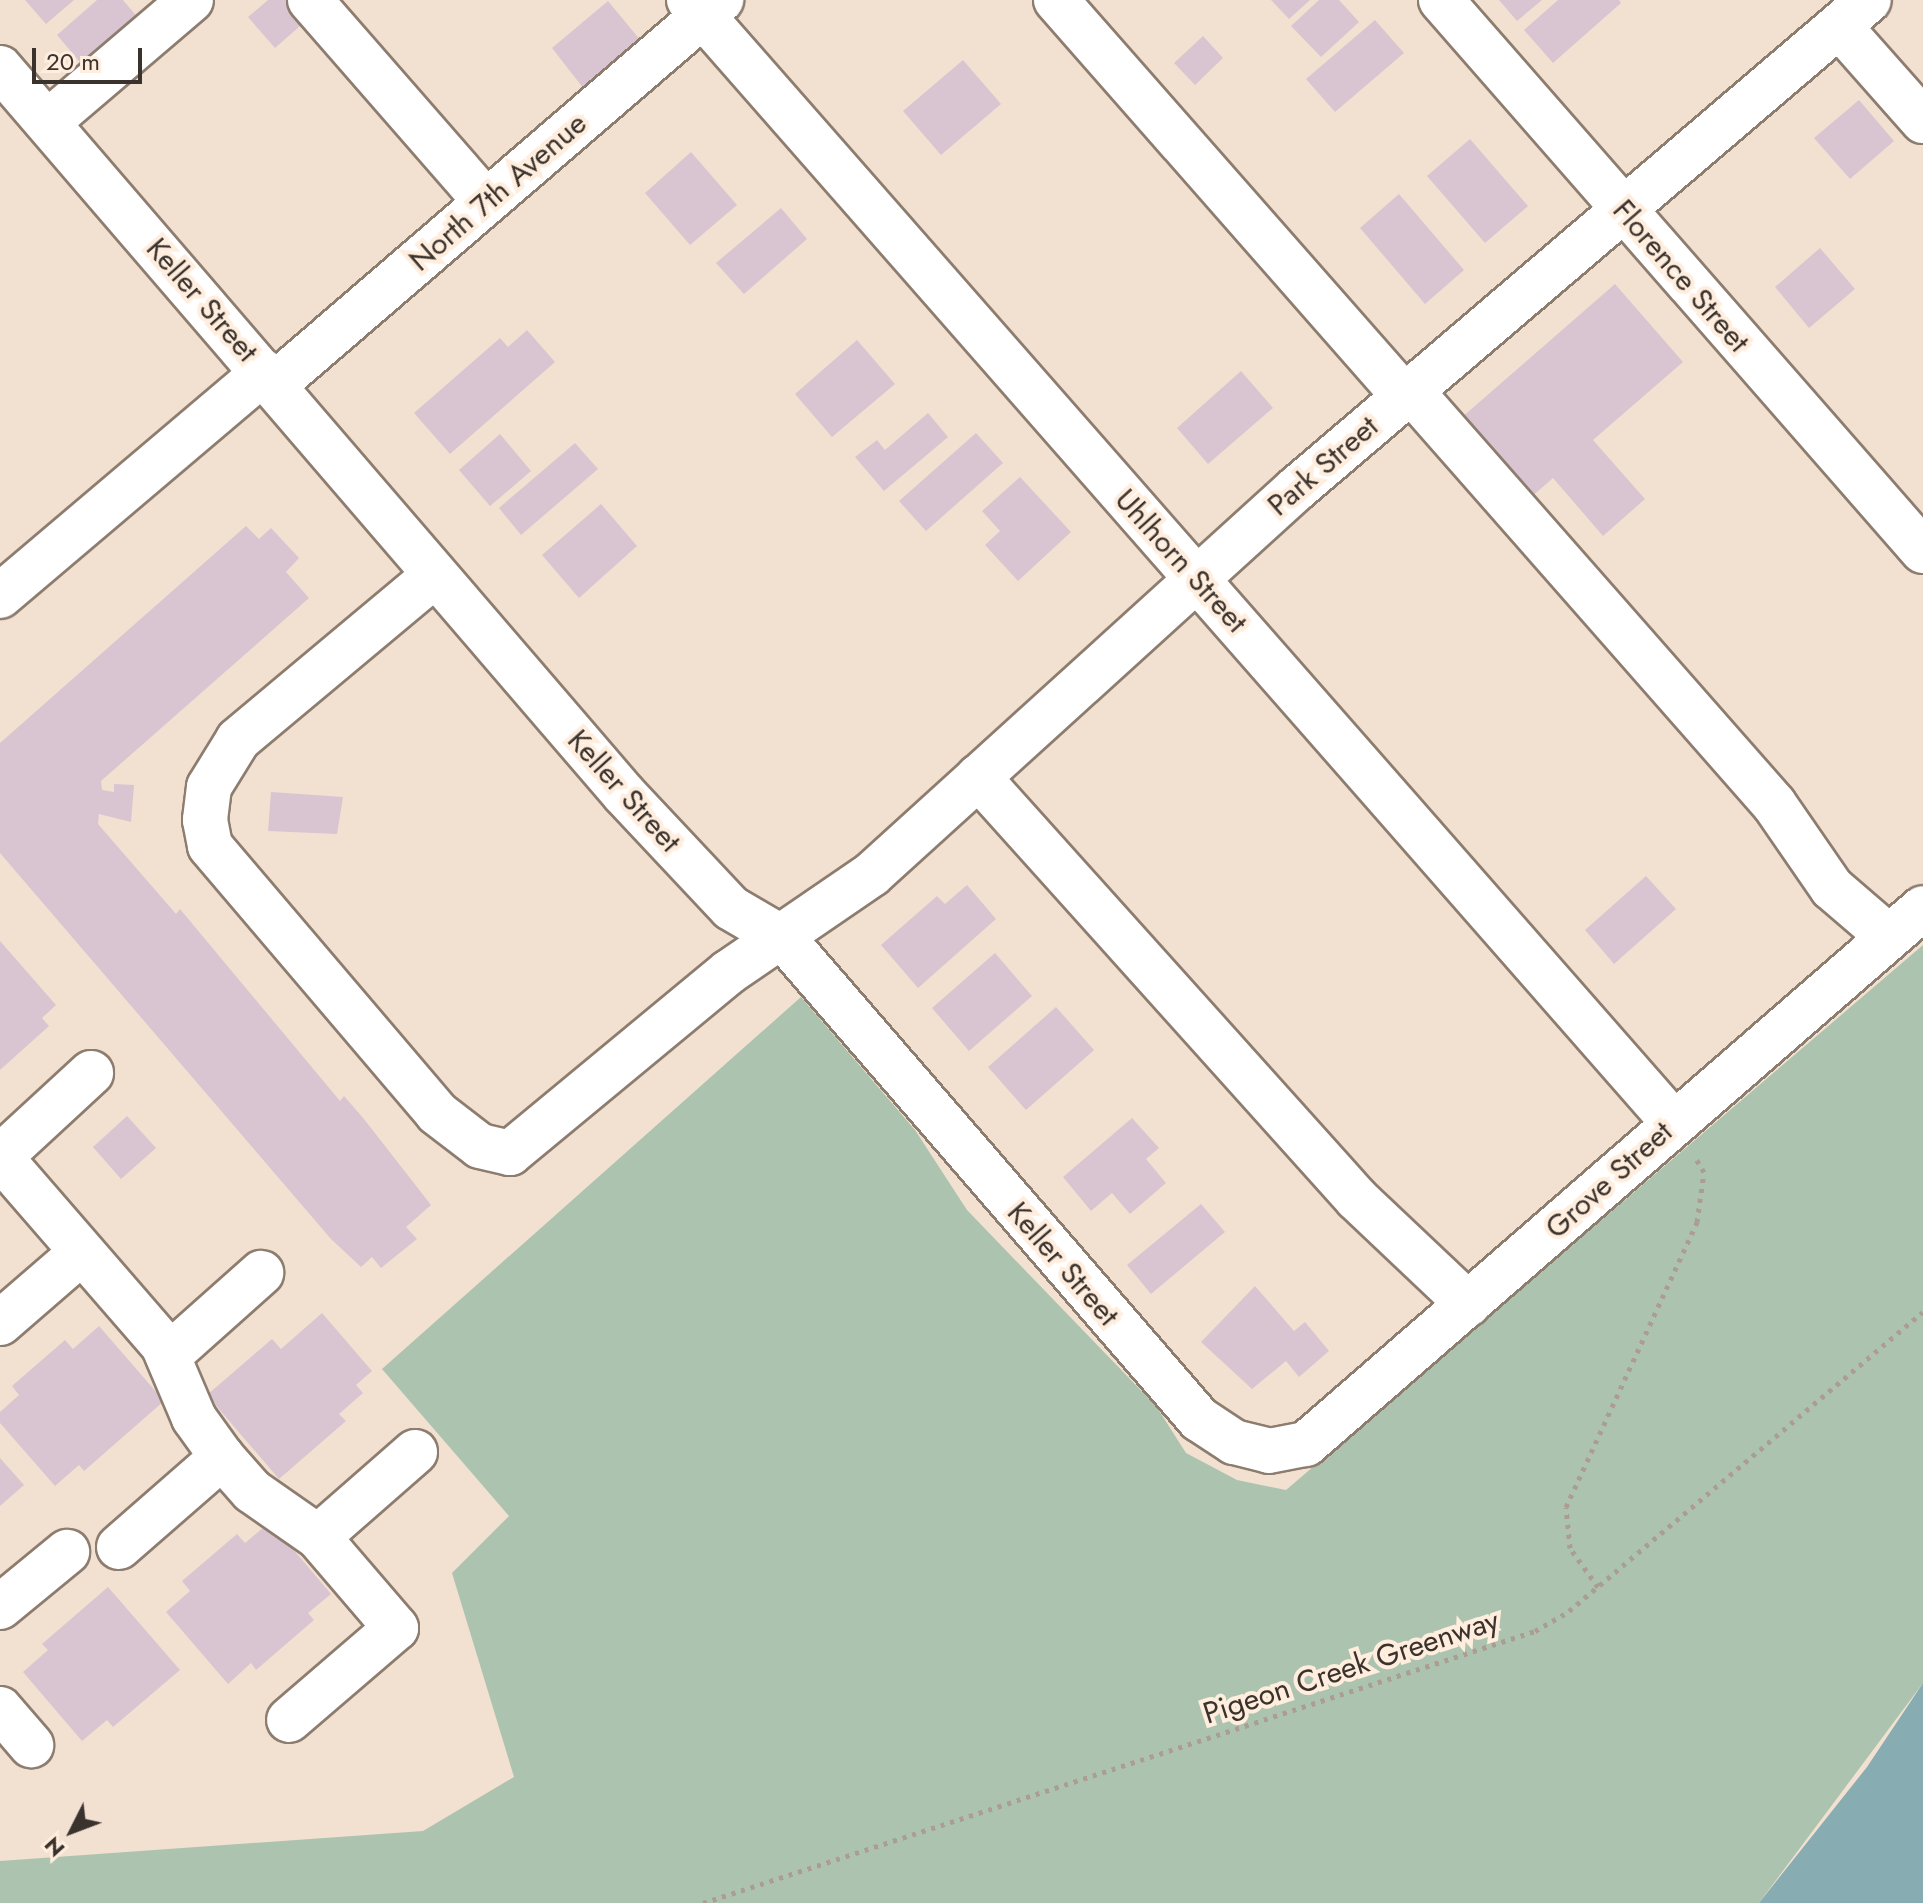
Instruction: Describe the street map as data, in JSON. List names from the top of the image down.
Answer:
{
  "streets": {
    "street": [
      "North 7th Avenue",
      "Florence Street",
      "Keller Street",
      "Park Street",
      "Uhlhorn Street",
      "Grove Street"
    ],
    "path": ["Pigeon Creek Greenway"]
  },
  "crossings": [
    ["North 7th Avenue", "Keller Street"],
    ["North 7th Avenue", "Uhlhorn Street"],
    ["Florence Street", "Park Street"],
    ["Keller Street", "Park Street"],
    ["Keller Street", "Grove Street"],
    ["Park Street", "Uhlhorn Street"],
    ["Uhlhorn Street", "Grove Street"]
  ],
  "scale_bar": "20 m",
  "north": "bottom left"
}
